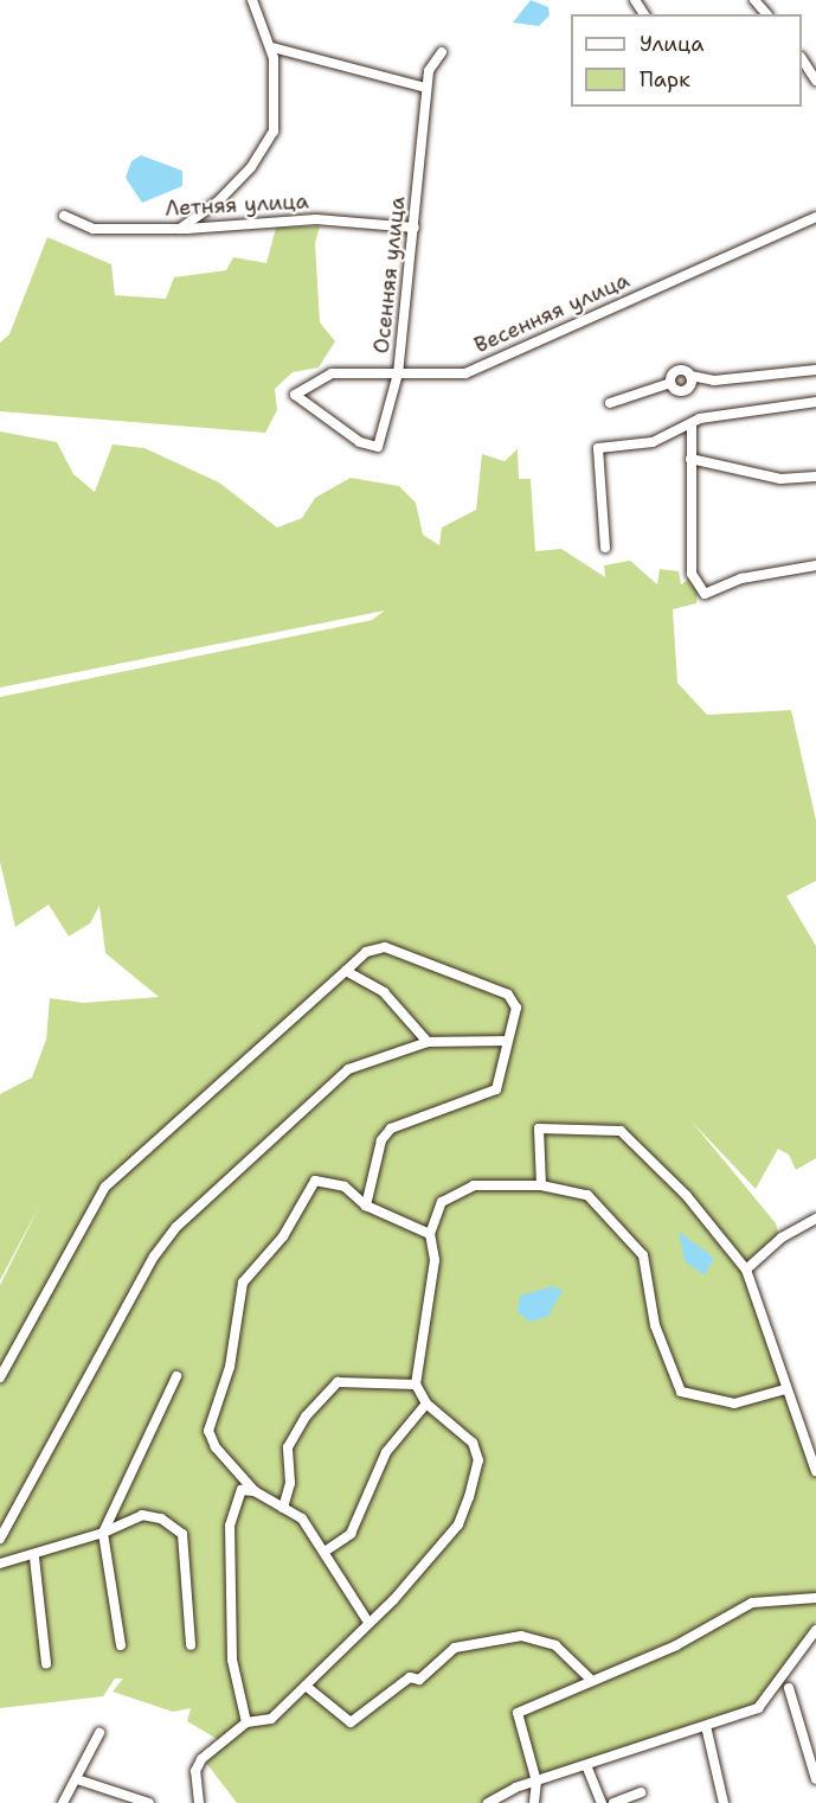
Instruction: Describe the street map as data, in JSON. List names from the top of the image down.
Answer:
{
  "streets": {
    "street": ["Летняя улица", "Осенняя улица", "Весенняя улица"]
  },
  "crossings": [
    ["Летняя улица", "Осенняя улица"],
    ["Осенняя улица", "Весенняя улица"]
  ],
  "legend": ["Улица", "Парк"]
}
